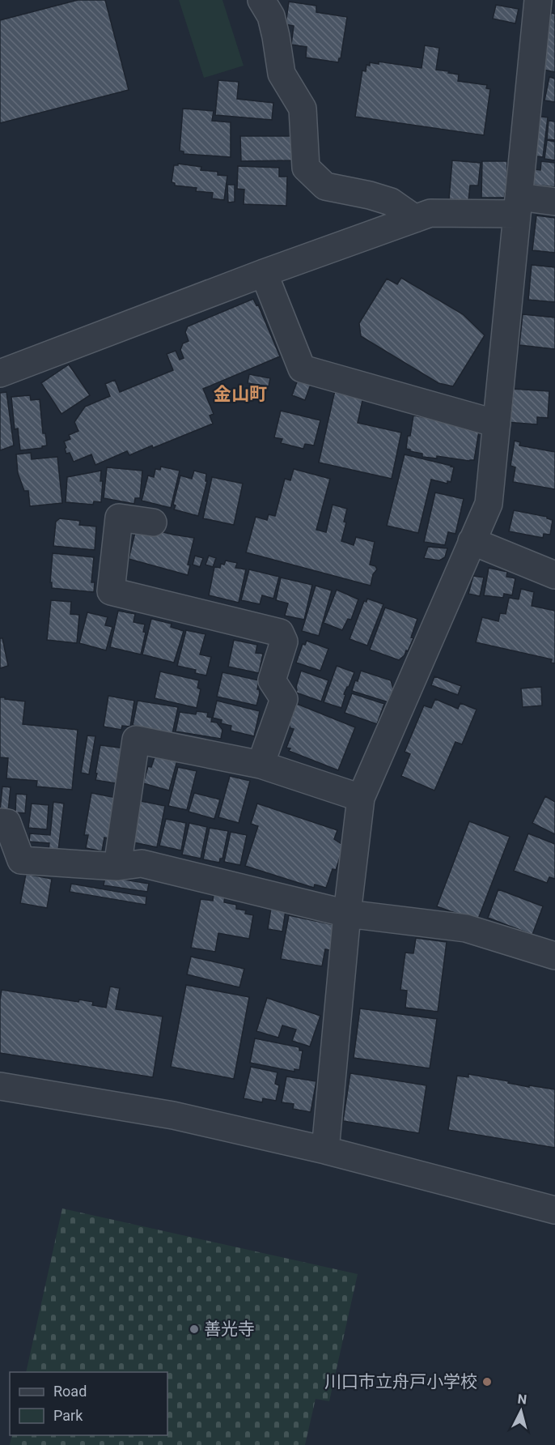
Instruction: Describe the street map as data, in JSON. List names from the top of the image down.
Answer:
{
  "districts": ["金山町"],
  "places": ["善光寺", "川口市立舟戸小学校"],
  "legend": ["Road", "Park"],
  "north": "top"
}
